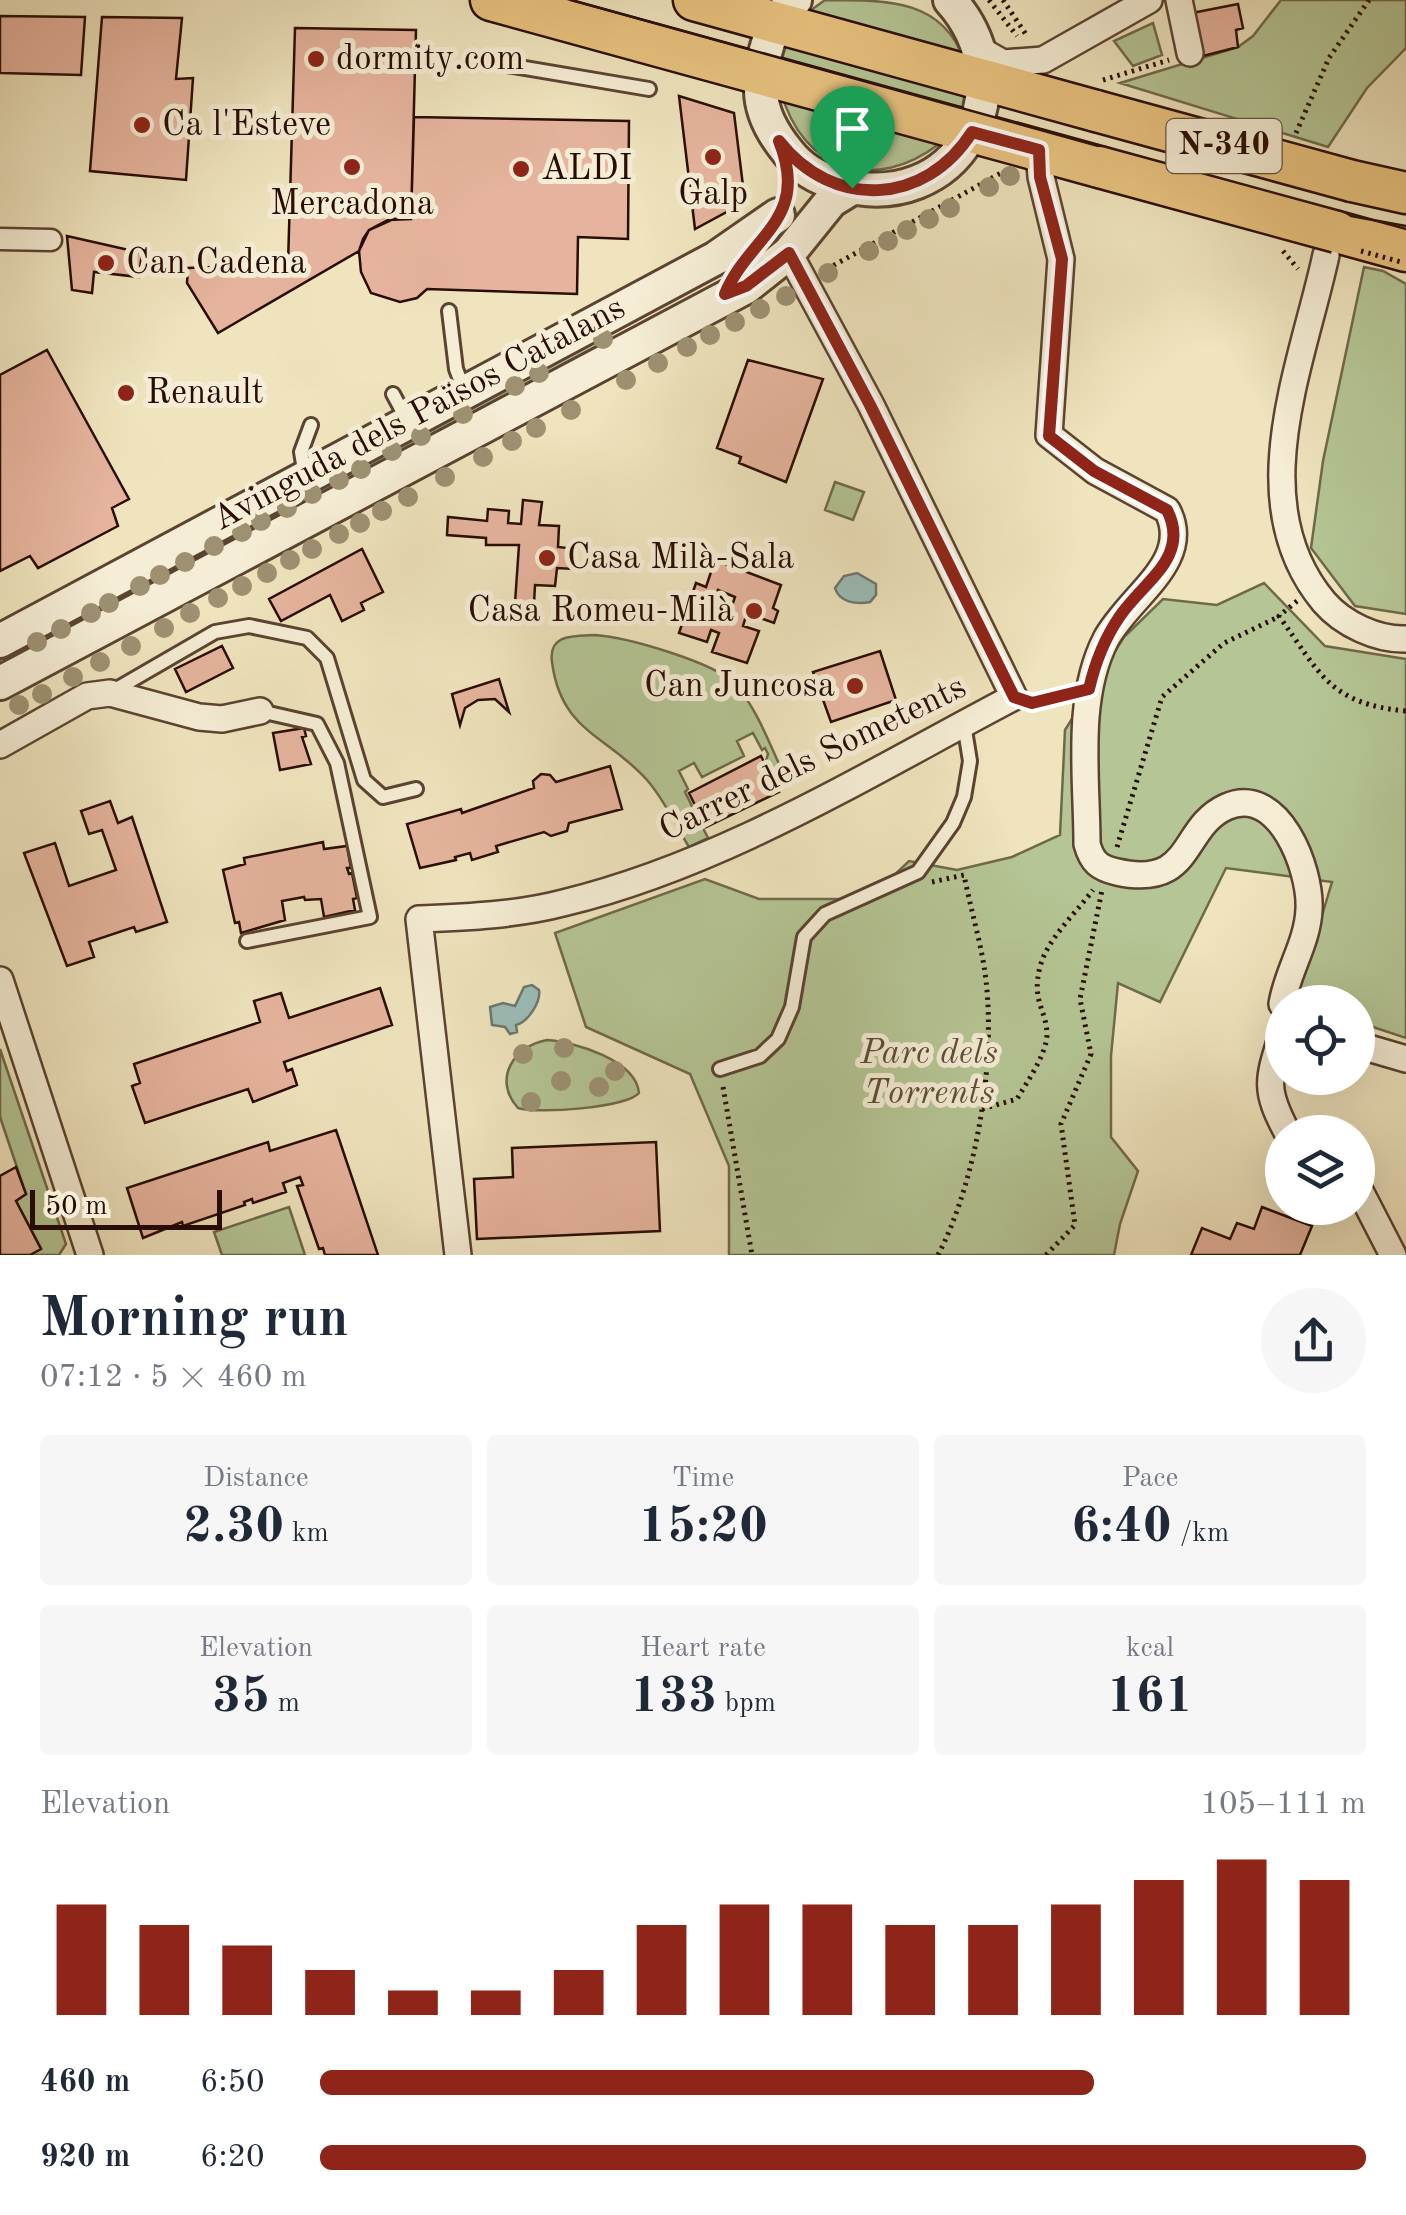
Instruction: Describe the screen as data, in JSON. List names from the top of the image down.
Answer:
{
  "streets": {
    "main road": ["N-340"],
    "street": ["Avinguda dels Països Catalans", "Carrer dels Sometents"]
  },
  "crossings": [
    ["Avinguda dels Països Catalans", "Carrer dels Sometents"]
  ],
  "parks": ["Parc dels Torrents"],
  "places": [
    "dormity.com",
    "Ca l'Esteve",
    "Galp",
    "Mercadona",
    "ALDI",
    "Can Cadena",
    "Renault",
    "Casa Milà-Sala",
    "Casa Romeu-Milà",
    "Can Juncosa"
  ],
  "scale_bar": "50 m",
  "page": {
    "scale": "50 m",
    "heading": ["Morning run", "07:12 · 5 × 460 m"],
    "stats": [
      ["Distance", "2.30 km"],
      ["Time", "15:20"],
      ["Pace", "6:40 /km"],
      ["Elevation", "35 m"],
      ["Heart rate", "133 bpm"],
      ["kcal", "161"]
    ],
    "chart": ["Elevation", "105–111 m"],
    "list": [
      {
        "name": "460 m",
        "note": "6:50"
      },
      {
        "name": "920 m",
        "note": "6:20"
      }
    ]
  }
}
